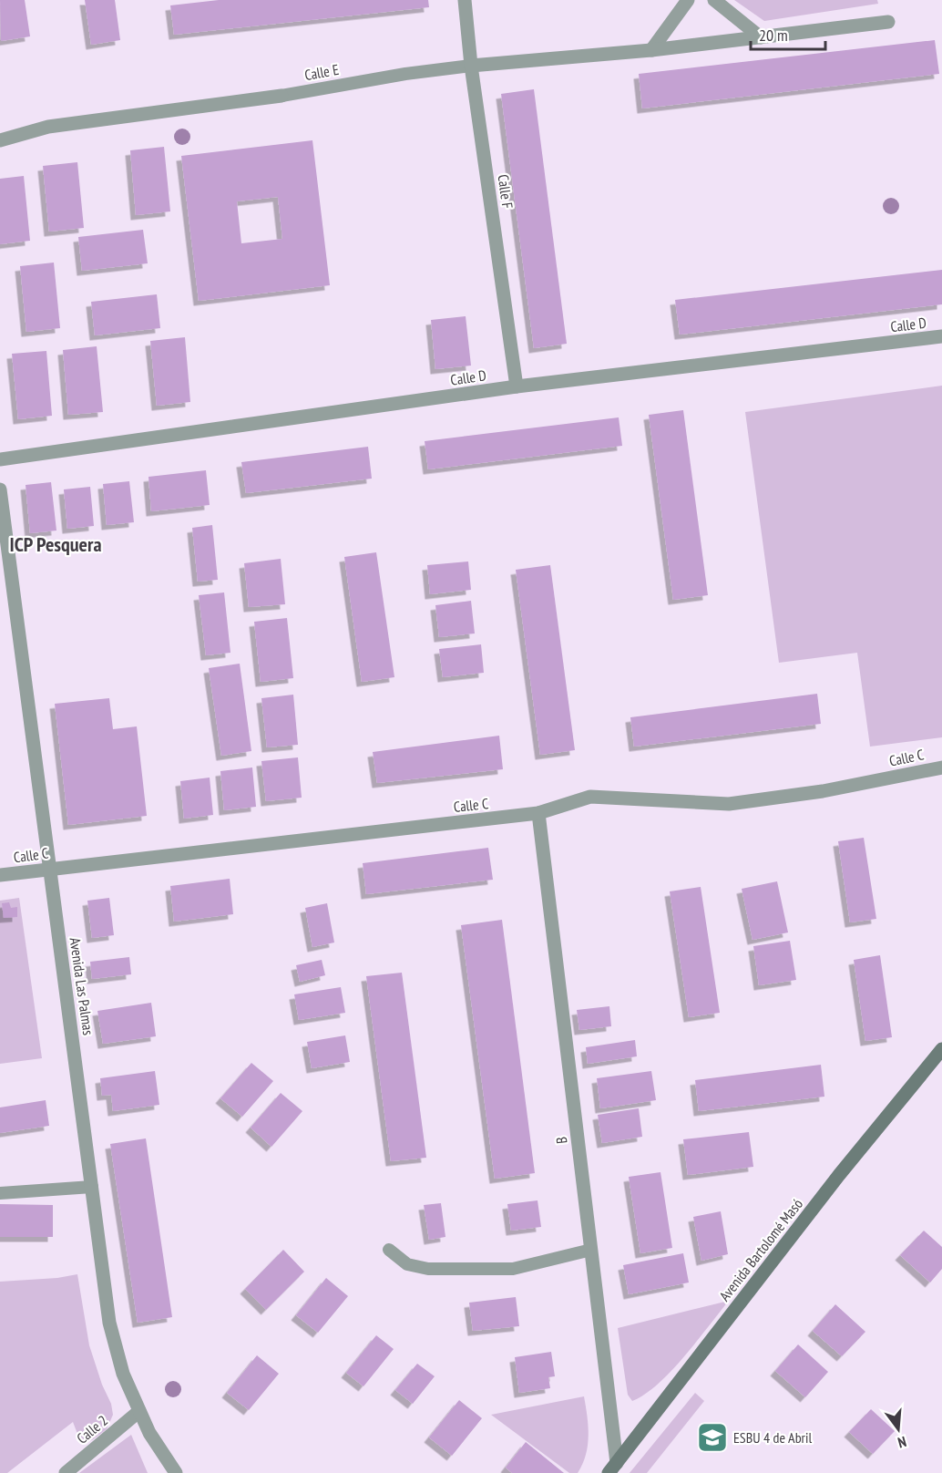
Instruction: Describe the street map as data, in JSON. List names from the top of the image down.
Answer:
{
  "streets": {
    "main road": ["Avenida Bartolomé Masó"],
    "street": [
      "Calle E",
      "Calle F",
      "Calle D",
      "Calle C",
      "Avenida Las Palmas",
      "B",
      "Calle 2"
    ]
  },
  "crossings": [
    ["Calle E", "Calle F"],
    ["Calle F", "Calle D"],
    ["Calle C", "Avenida Las Palmas"],
    ["Calle C", "B"],
    ["Avenida Las Palmas", "Calle 2"],
    ["B", "Avenida Bartolomé Masó"]
  ],
  "districts": ["ICP Pesquera"],
  "places": {
    "school or university": ["ESBU 4 de Abril"]
  },
  "scale_bar": "20 m",
  "north": "bottom"
}
